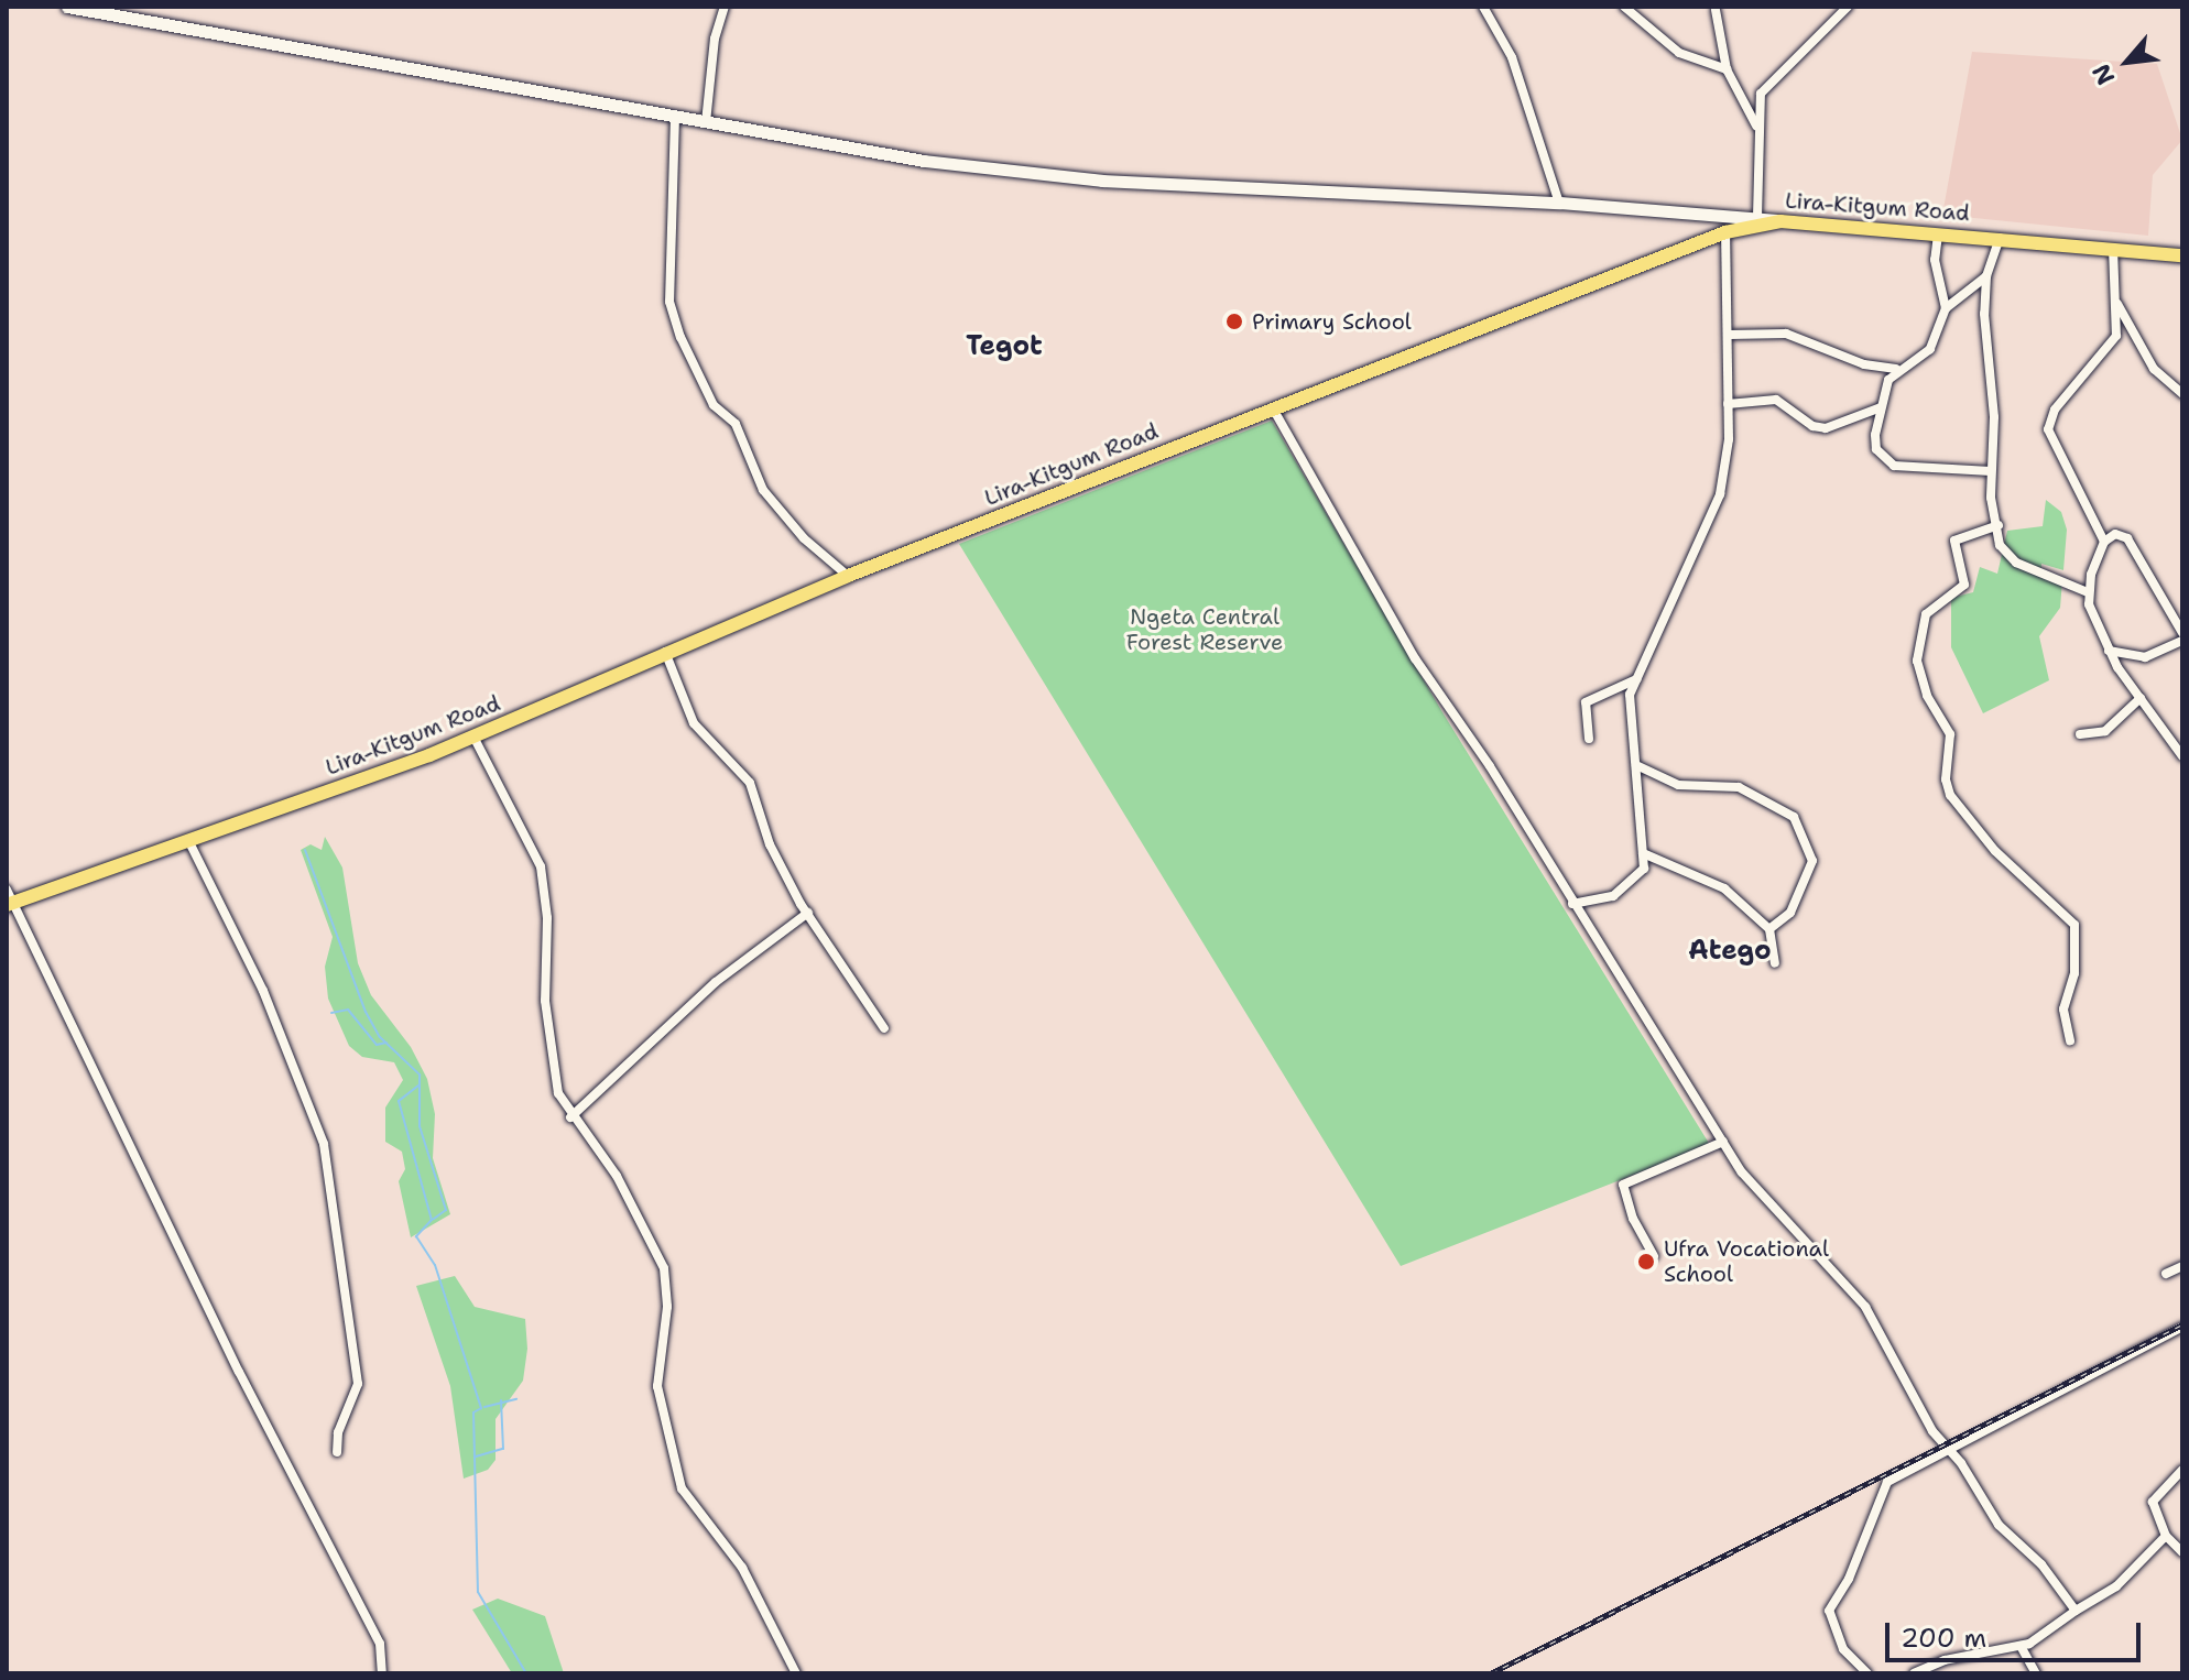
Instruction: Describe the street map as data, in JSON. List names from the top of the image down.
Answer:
{
  "streets": {
    "main road": ["Lira-Kitgum Road"]
  },
  "districts": ["Tegot", "Atego"],
  "parks": ["Ngeta Central Forest Reserve"],
  "places": ["Primary School", "Ufra Vocational School"],
  "scale_bar": "200 m",
  "north": "bottom left"
}
